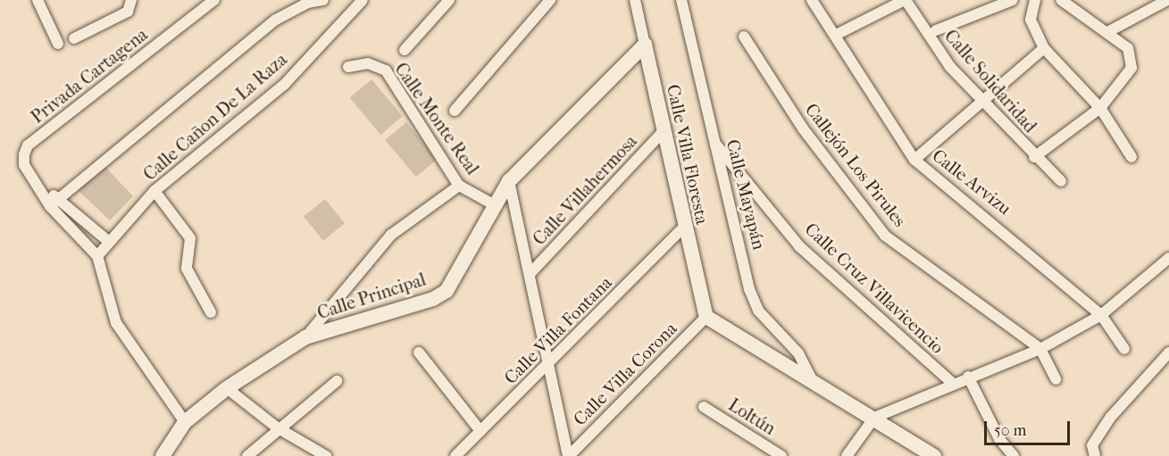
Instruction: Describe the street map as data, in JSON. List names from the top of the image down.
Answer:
{
  "streets": {
    "street": [
      "Privada Cartagena",
      "Calle Solidaridad",
      "Calle Cañon De La Raza",
      "Calle Monte Real",
      "Calle Villa Floresta",
      "Callejón Los Pirules",
      "Calle Arvizu",
      "Calle Villahermosa",
      "Calle Mayapán",
      "Calle Cruz Villavicencio",
      "Calle Principal",
      "Calle Villa Fontana",
      "Calle Villa Corona",
      "Loltún"
    ]
  },
  "crossings": [
    ["Privada Cartagena", "Calle Cañon De La Raza"],
    ["Privada Cartagena", "Calle Principal"],
    ["Calle Monte Real", "Calle Principal"],
    ["Calle Villa Floresta", "Calle Villahermosa"],
    ["Calle Villa Floresta", "Calle Principal"],
    ["Calle Villa Floresta", "Calle Villa Fontana"],
    ["Calle Villa Floresta", "Calle Villa Corona"],
    ["Calle Mayapán", "Calle Cruz Villavicencio"]
  ],
  "scale_bar": "50 m"
}
